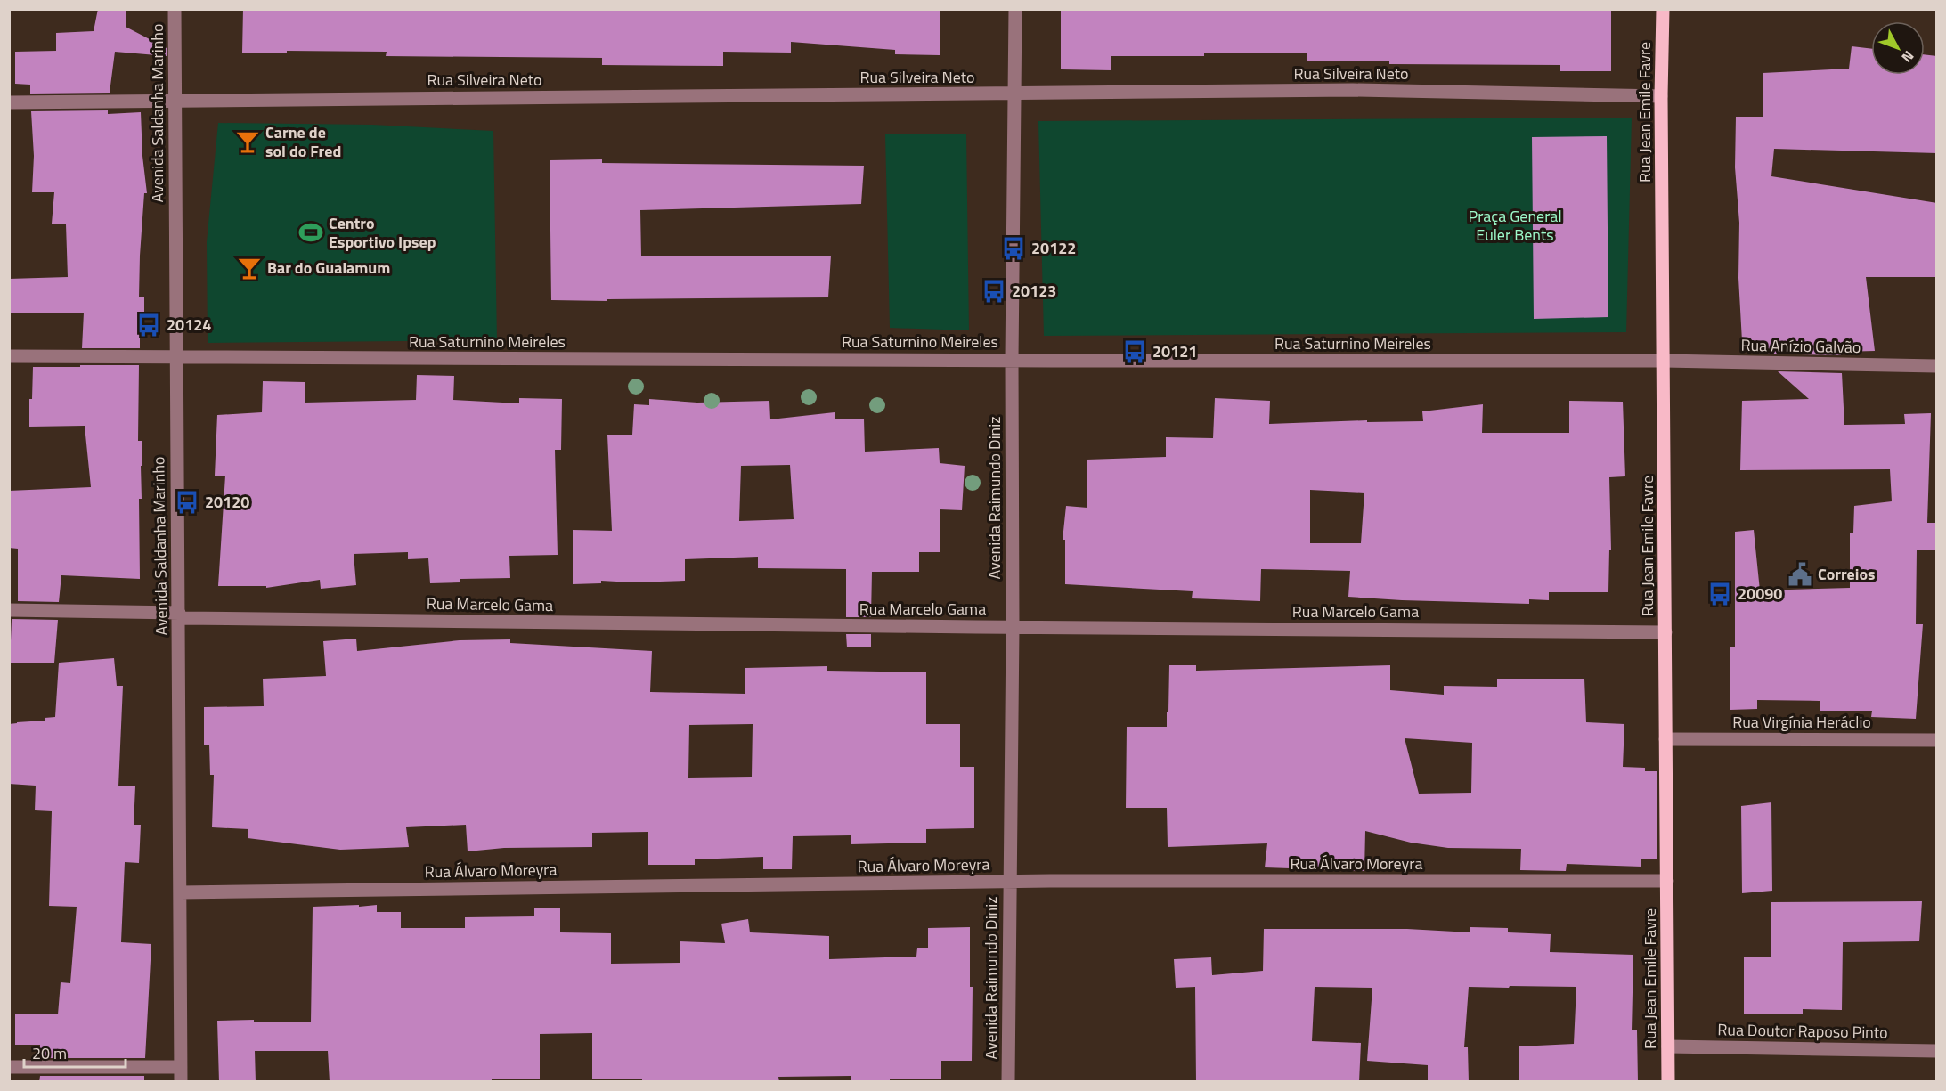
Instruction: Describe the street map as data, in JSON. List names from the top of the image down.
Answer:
{
  "streets": {
    "main road": ["Rua Jean Emile Favre"],
    "street": [
      "Rua Silveira Neto",
      "Avenida Saldanha Marinho",
      "Rua Saturnino Meireles",
      "Rua Anízio Galvão",
      "Avenida Raimundo Diniz",
      "Rua Marcelo Gama",
      "Rua Virgínia Heráclio",
      "Rua Álvaro Moreyra",
      "Rua Doutor Raposo Pinto"
    ]
  },
  "crossings": [
    ["Rua Silveira Neto", "Rua Jean Emile Favre"],
    ["Rua Silveira Neto", "Avenida Saldanha Marinho"],
    ["Rua Silveira Neto", "Avenida Raimundo Diniz"],
    ["Rua Jean Emile Favre", "Rua Saturnino Meireles"],
    ["Rua Jean Emile Favre", "Rua Anízio Galvão"],
    ["Rua Jean Emile Favre", "Rua Marcelo Gama"],
    ["Rua Jean Emile Favre", "Rua Virgínia Heráclio"],
    ["Rua Jean Emile Favre", "Rua Álvaro Moreyra"],
    ["Rua Jean Emile Favre", "Rua Doutor Raposo Pinto"],
    ["Avenida Saldanha Marinho", "Rua Saturnino Meireles"],
    ["Avenida Saldanha Marinho", "Rua Marcelo Gama"],
    ["Avenida Saldanha Marinho", "Rua Álvaro Moreyra"],
    ["Rua Saturnino Meireles", "Rua Anízio Galvão"],
    ["Rua Saturnino Meireles", "Avenida Raimundo Diniz"],
    ["Avenida Raimundo Diniz", "Rua Marcelo Gama"],
    ["Avenida Raimundo Diniz", "Rua Álvaro Moreyra"]
  ],
  "parks": ["Praça General Euler Bents"],
  "places": {
    "bar": ["Carne de sol do Fred", "Bar do Guaiamum"],
    "sports": ["Centro Esportivo Ipsep"],
    "bus stop": [
      "20122",
      "20123",
      "20124",
      "20121",
      "20120",
      "20090"
    ],
    "public building": ["Correios"]
  },
  "scale_bar": "20 m",
  "north": "bottom right"
}
